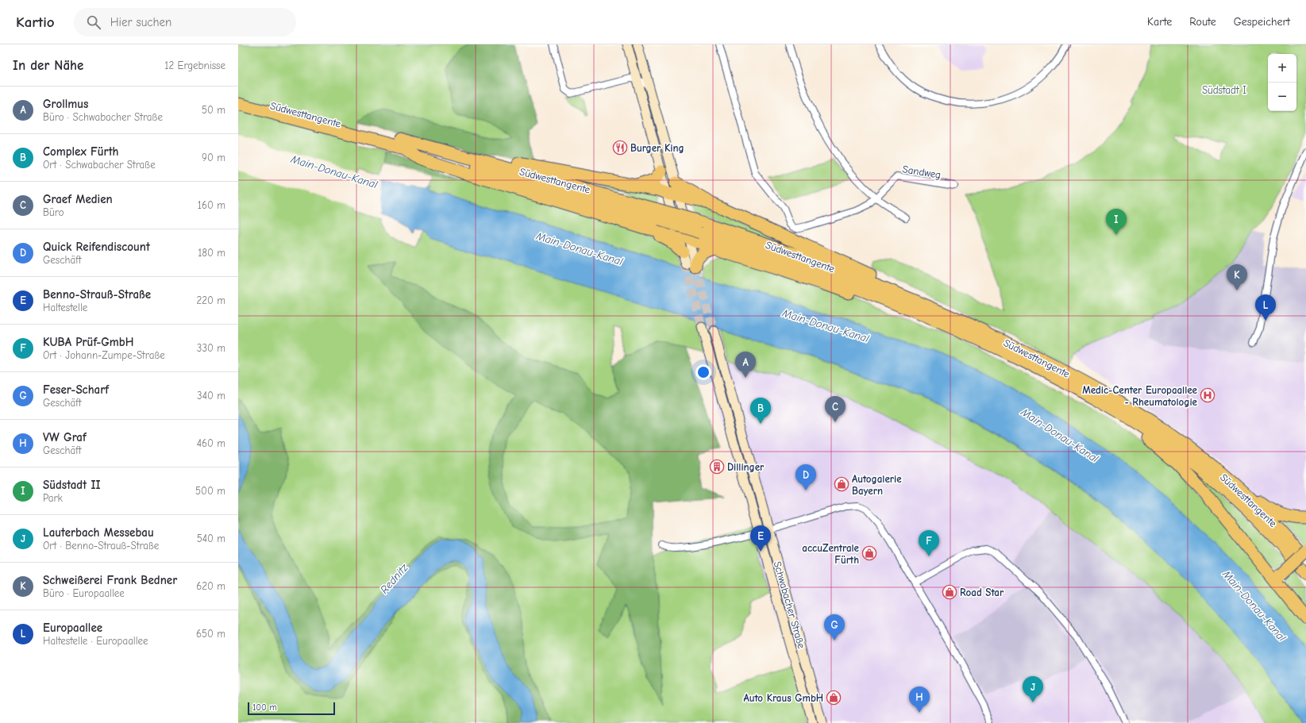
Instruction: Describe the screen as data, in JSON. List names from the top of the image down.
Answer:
{
  "streets": {
    "highway": ["Südwesttangente"],
    "main road": ["Schwabacher Straße"],
    "street": ["Sandweg"]
  },
  "water": ["Main-Donau-Kanal", "Rednitz"],
  "parks": ["Südstadt I"],
  "places": {
    "restaurant": ["Burger King"],
    "hospital": ["Medic-Center Europaallee - Rheumatologie"],
    "building": ["Dillinger"],
    "shop": [
      "Autogalerie Bayern",
      "accuZentrale Fürth",
      "Road Star",
      "Auto Kraus GmbH"
    ]
  },
  "scale_bar": "100 m",
  "page": {
    "header": "Kartio",
    "search": "Hier suchen",
    "nav": ["Karte", "Route", "Gespeichert"],
    "heading": ["In der Nähe", "12 Ergebnisse"],
    "map_buttons": ["+", "−"],
    "list": [
      {
        "mark": "A",
        "name": "Grollmus",
        "note": "Büro · Schwabacher Straße",
        "value": "50 m"
      },
      {
        "mark": "B",
        "name": "Complex Fürth",
        "note": "Ort · Schwabacher Straße",
        "value": "90 m"
      },
      {
        "mark": "C",
        "name": "Graef Medien",
        "note": "Büro",
        "value": "160 m"
      },
      {
        "mark": "D",
        "name": "Quick Reifendiscount",
        "note": "Geschäft",
        "value": "180 m"
      },
      {
        "mark": "E",
        "name": "Benno-Strauß-Straße",
        "note": "Haltestelle",
        "value": "220 m"
      },
      {
        "mark": "F",
        "name": "KUBA Prüf-GmbH",
        "note": "Ort · Johann-Zumpe-Straße",
        "value": "330 m"
      },
      {
        "mark": "G",
        "name": "Feser-Scharf",
        "note": "Geschäft",
        "value": "340 m"
      },
      {
        "mark": "H",
        "name": "VW Graf",
        "note": "Geschäft",
        "value": "460 m"
      },
      {
        "mark": "I",
        "name": "Südstadt II",
        "note": "Park",
        "value": "500 m"
      },
      {
        "mark": "J",
        "name": "Lauterbach Messebau",
        "note": "Ort · Benno-Strauß-Straße",
        "value": "540 m"
      },
      {
        "mark": "K",
        "name": "Schweißerei Frank Bedner",
        "note": "Büro · Europaallee",
        "value": "620 m"
      },
      {
        "mark": "L",
        "name": "Europaallee",
        "note": "Haltestelle · Europaallee",
        "value": "650 m"
      }
    ],
    "pins": [
      "I",
      "K",
      "L",
      "A",
      "C",
      "B",
      "D",
      "E",
      "F",
      "G",
      "J",
      "H"
    ],
    "scale": "100 m"
  }
}
